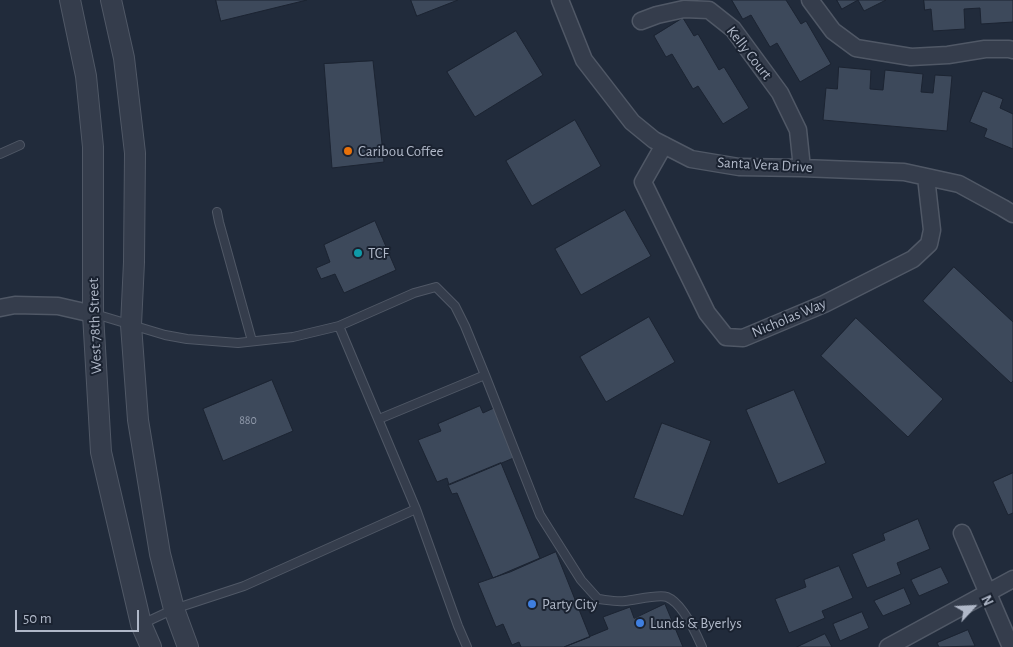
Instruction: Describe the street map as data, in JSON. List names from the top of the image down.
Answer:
{
  "streets": {
    "street": [
      "Kelly Court",
      "Santa Vera Drive",
      "Nicholas Way",
      "West 78th Street"
    ]
  },
  "crossings": [
    ["Kelly Court", "Santa Vera Drive"],
    ["Santa Vera Drive", "Nicholas Way"]
  ],
  "places": [
    "Caribou Coffee",
    "TCF",
    "Party City",
    "Lunds & Byerlys"
  ],
  "house_numbers": ["880"],
  "scale_bar": "50 m",
  "north": "top right"
}
